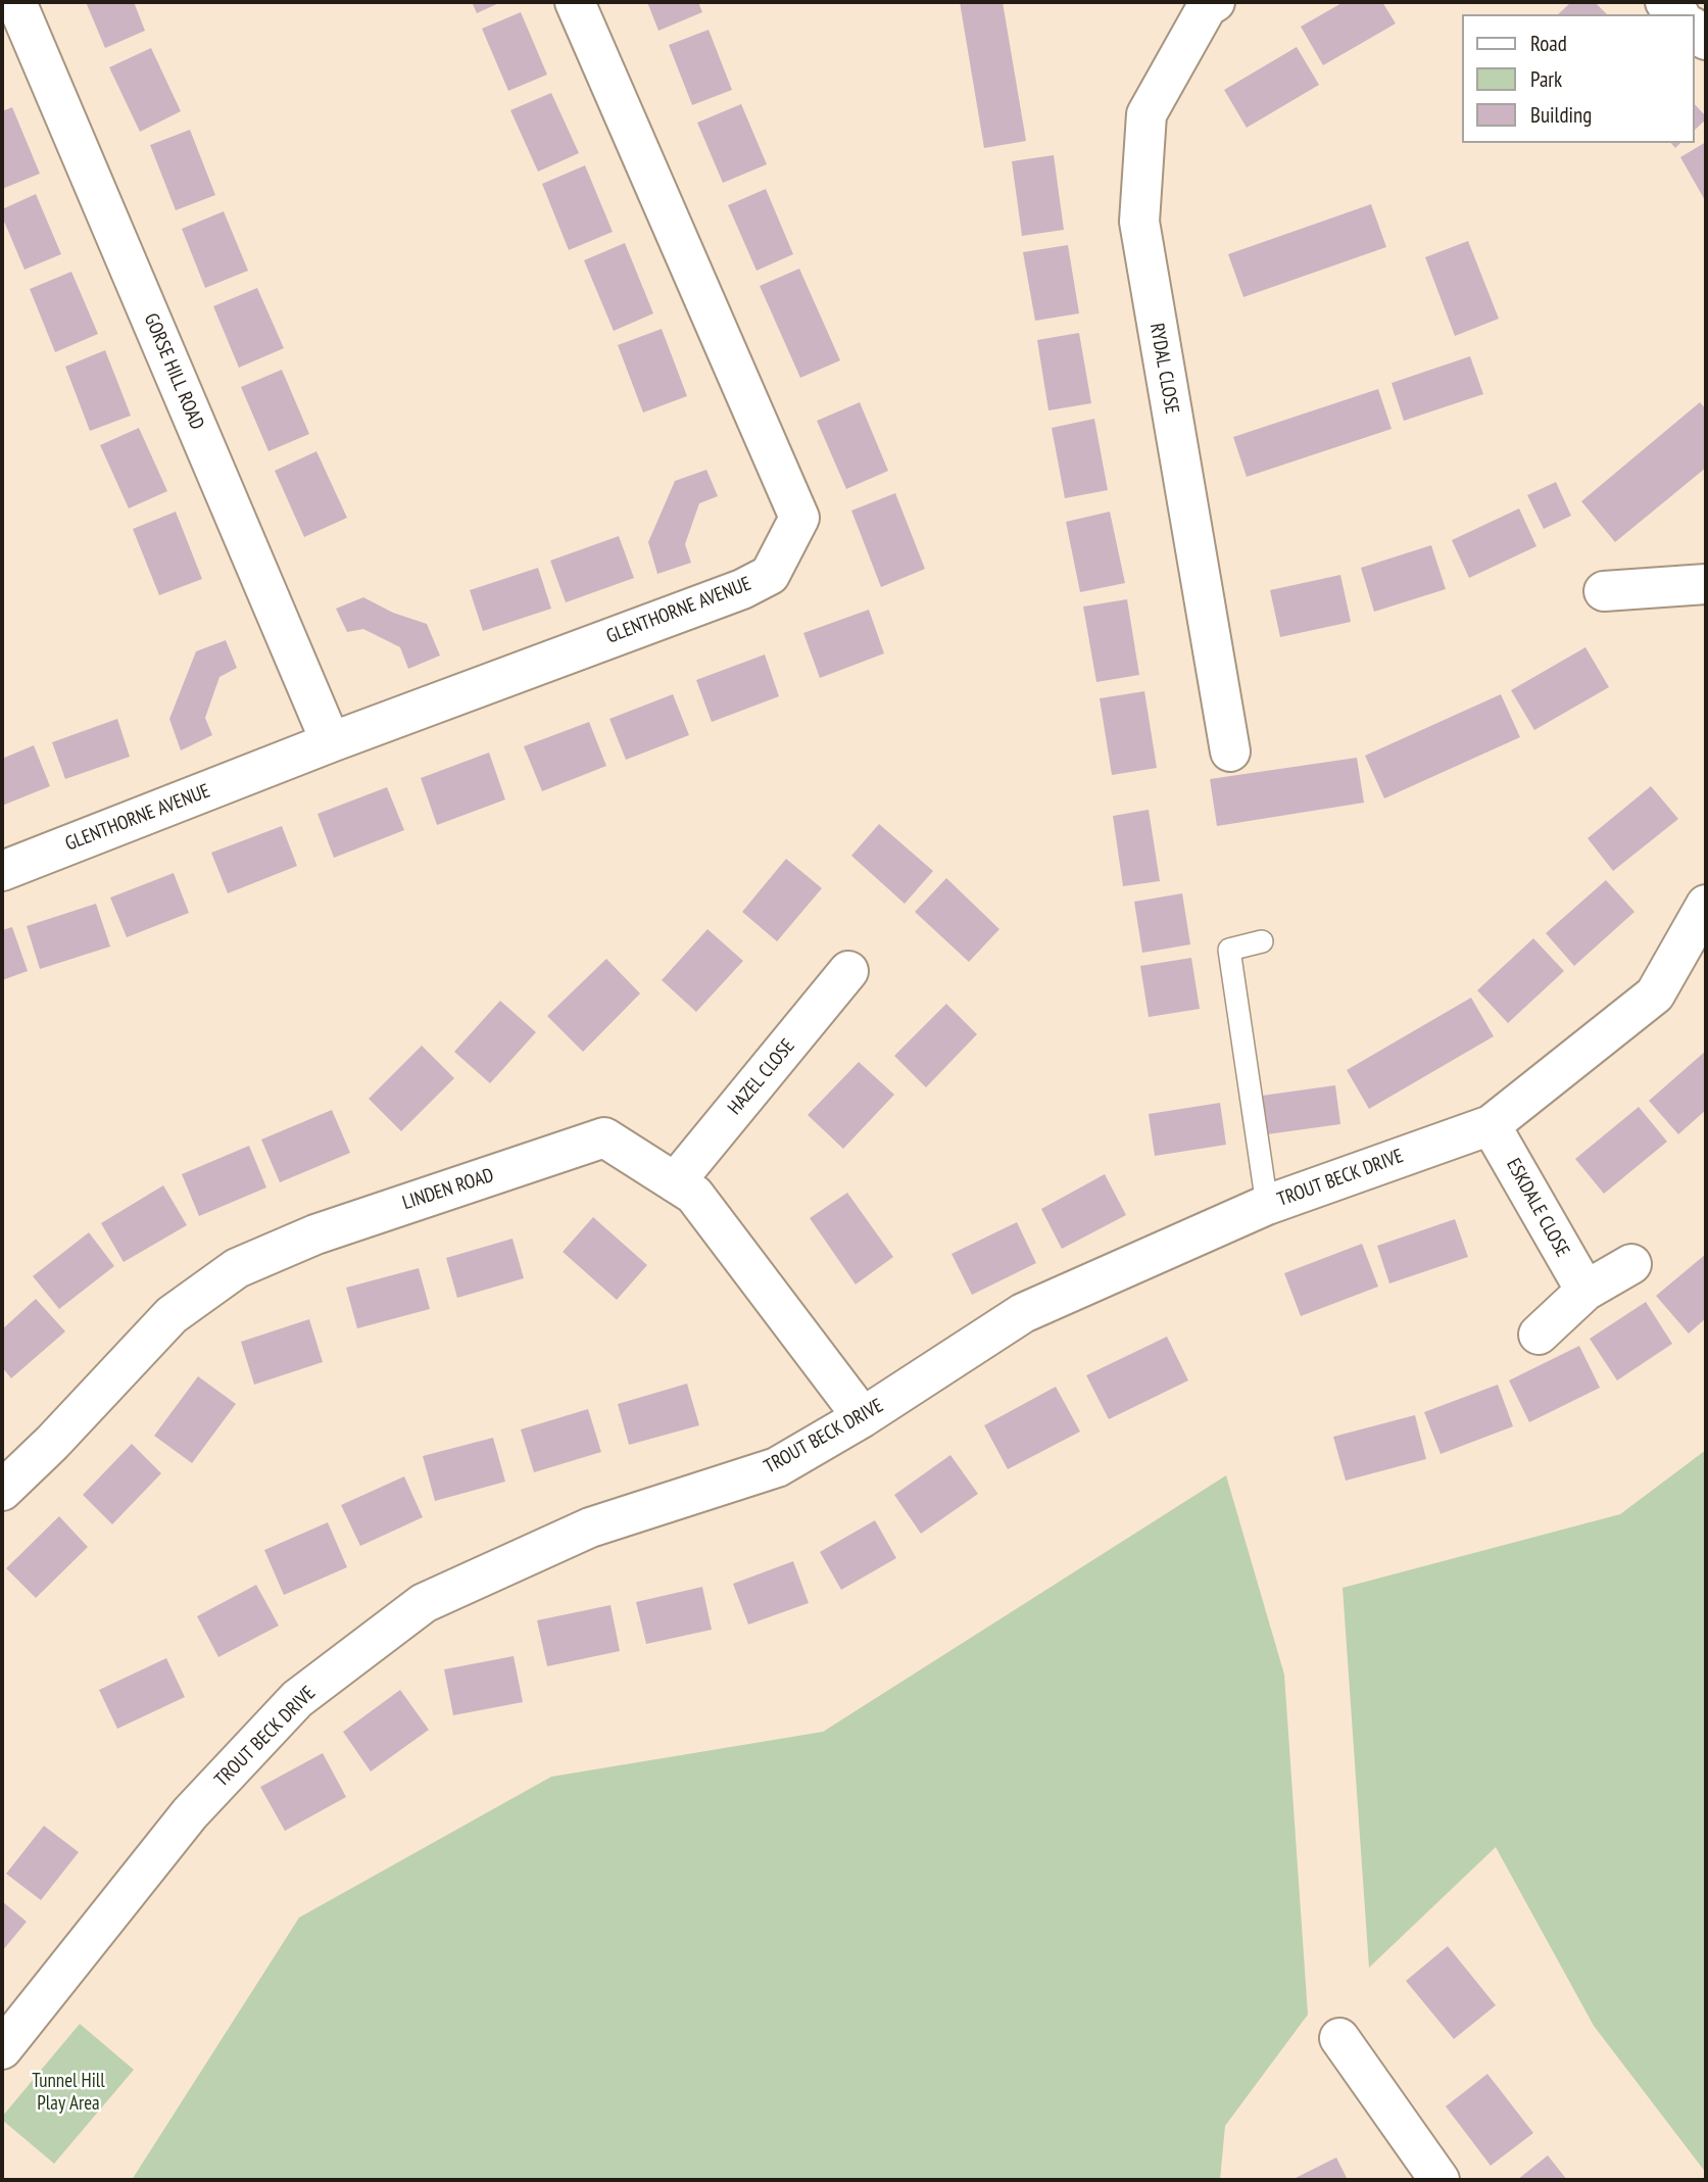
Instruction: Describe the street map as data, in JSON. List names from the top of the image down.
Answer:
{
  "streets": {
    "street": [
      "RYDAL CLOSE",
      "GORSE HILL ROAD",
      "GLENTHORNE AVENUE",
      "HAZEL CLOSE",
      "TROUT BECK DRIVE",
      "LINDEN ROAD",
      "ESKDALE CLOSE"
    ]
  },
  "crossings": [
    ["GORSE HILL ROAD", "GLENTHORNE AVENUE"],
    ["HAZEL CLOSE", "LINDEN ROAD"],
    ["TROUT BECK DRIVE", "LINDEN ROAD"],
    ["TROUT BECK DRIVE", "ESKDALE CLOSE"]
  ],
  "parks": ["Tunnel Hill Play Area"],
  "legend": ["Road", "Park", "Building"]
}
